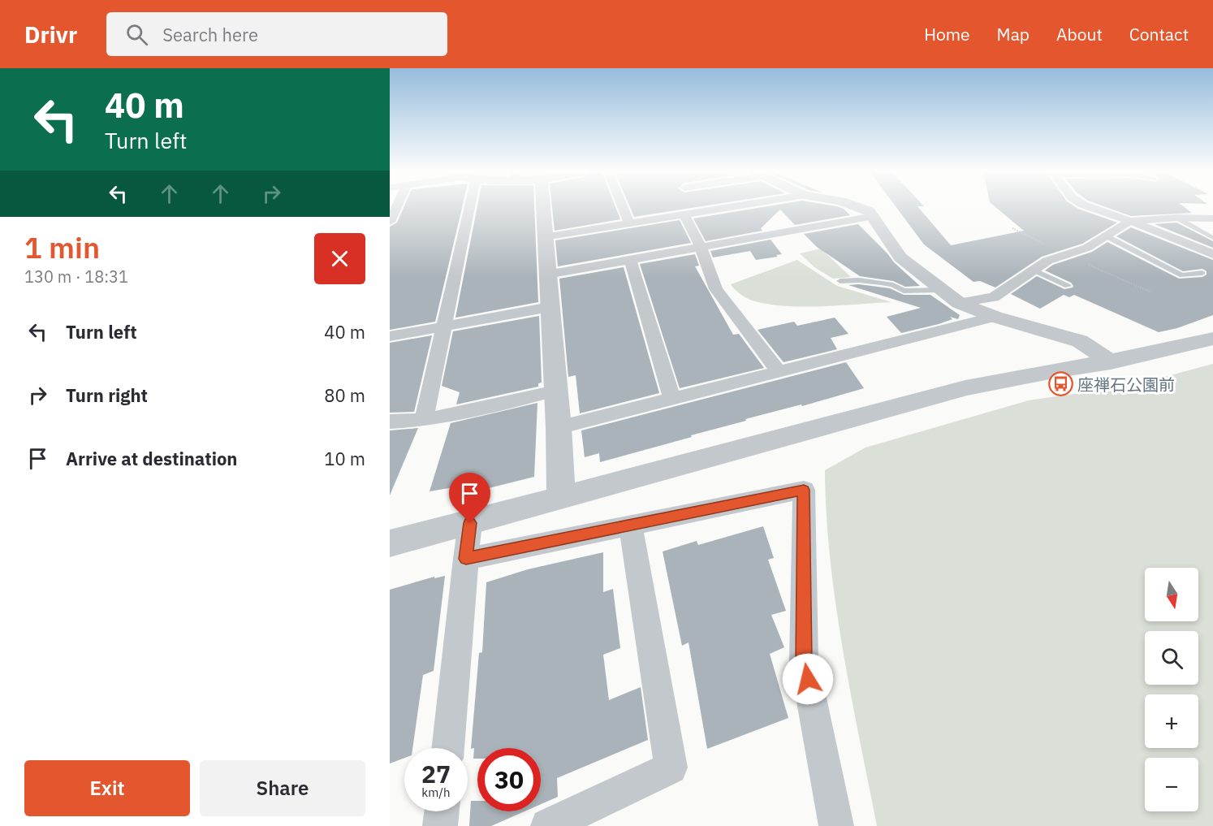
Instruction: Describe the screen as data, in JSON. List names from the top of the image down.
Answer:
{
  "places": {
    "bus stop": ["座禅石公園前"]
  },
  "north": "bottom",
  "page": {
    "header": "Drivr",
    "search": "Search here",
    "nav": [
      "Home",
      "Map",
      "About",
      "Contact"
    ],
    "turn": ["40 m", "Turn left"],
    "heading": ["1 min", "130 m · 18:31"],
    "list": [
      {
        "name": "Turn left",
        "value": "40 m"
      },
      {
        "name": "Turn right",
        "value": "80 m"
      },
      {
        "name": "Arrive at destination",
        "value": "10 m"
      }
    ],
    "map_buttons": ["+", "−"],
    "speed": "27 km/h",
    "limit": "30",
    "buttons": ["Exit", "Share"]
  }
}
